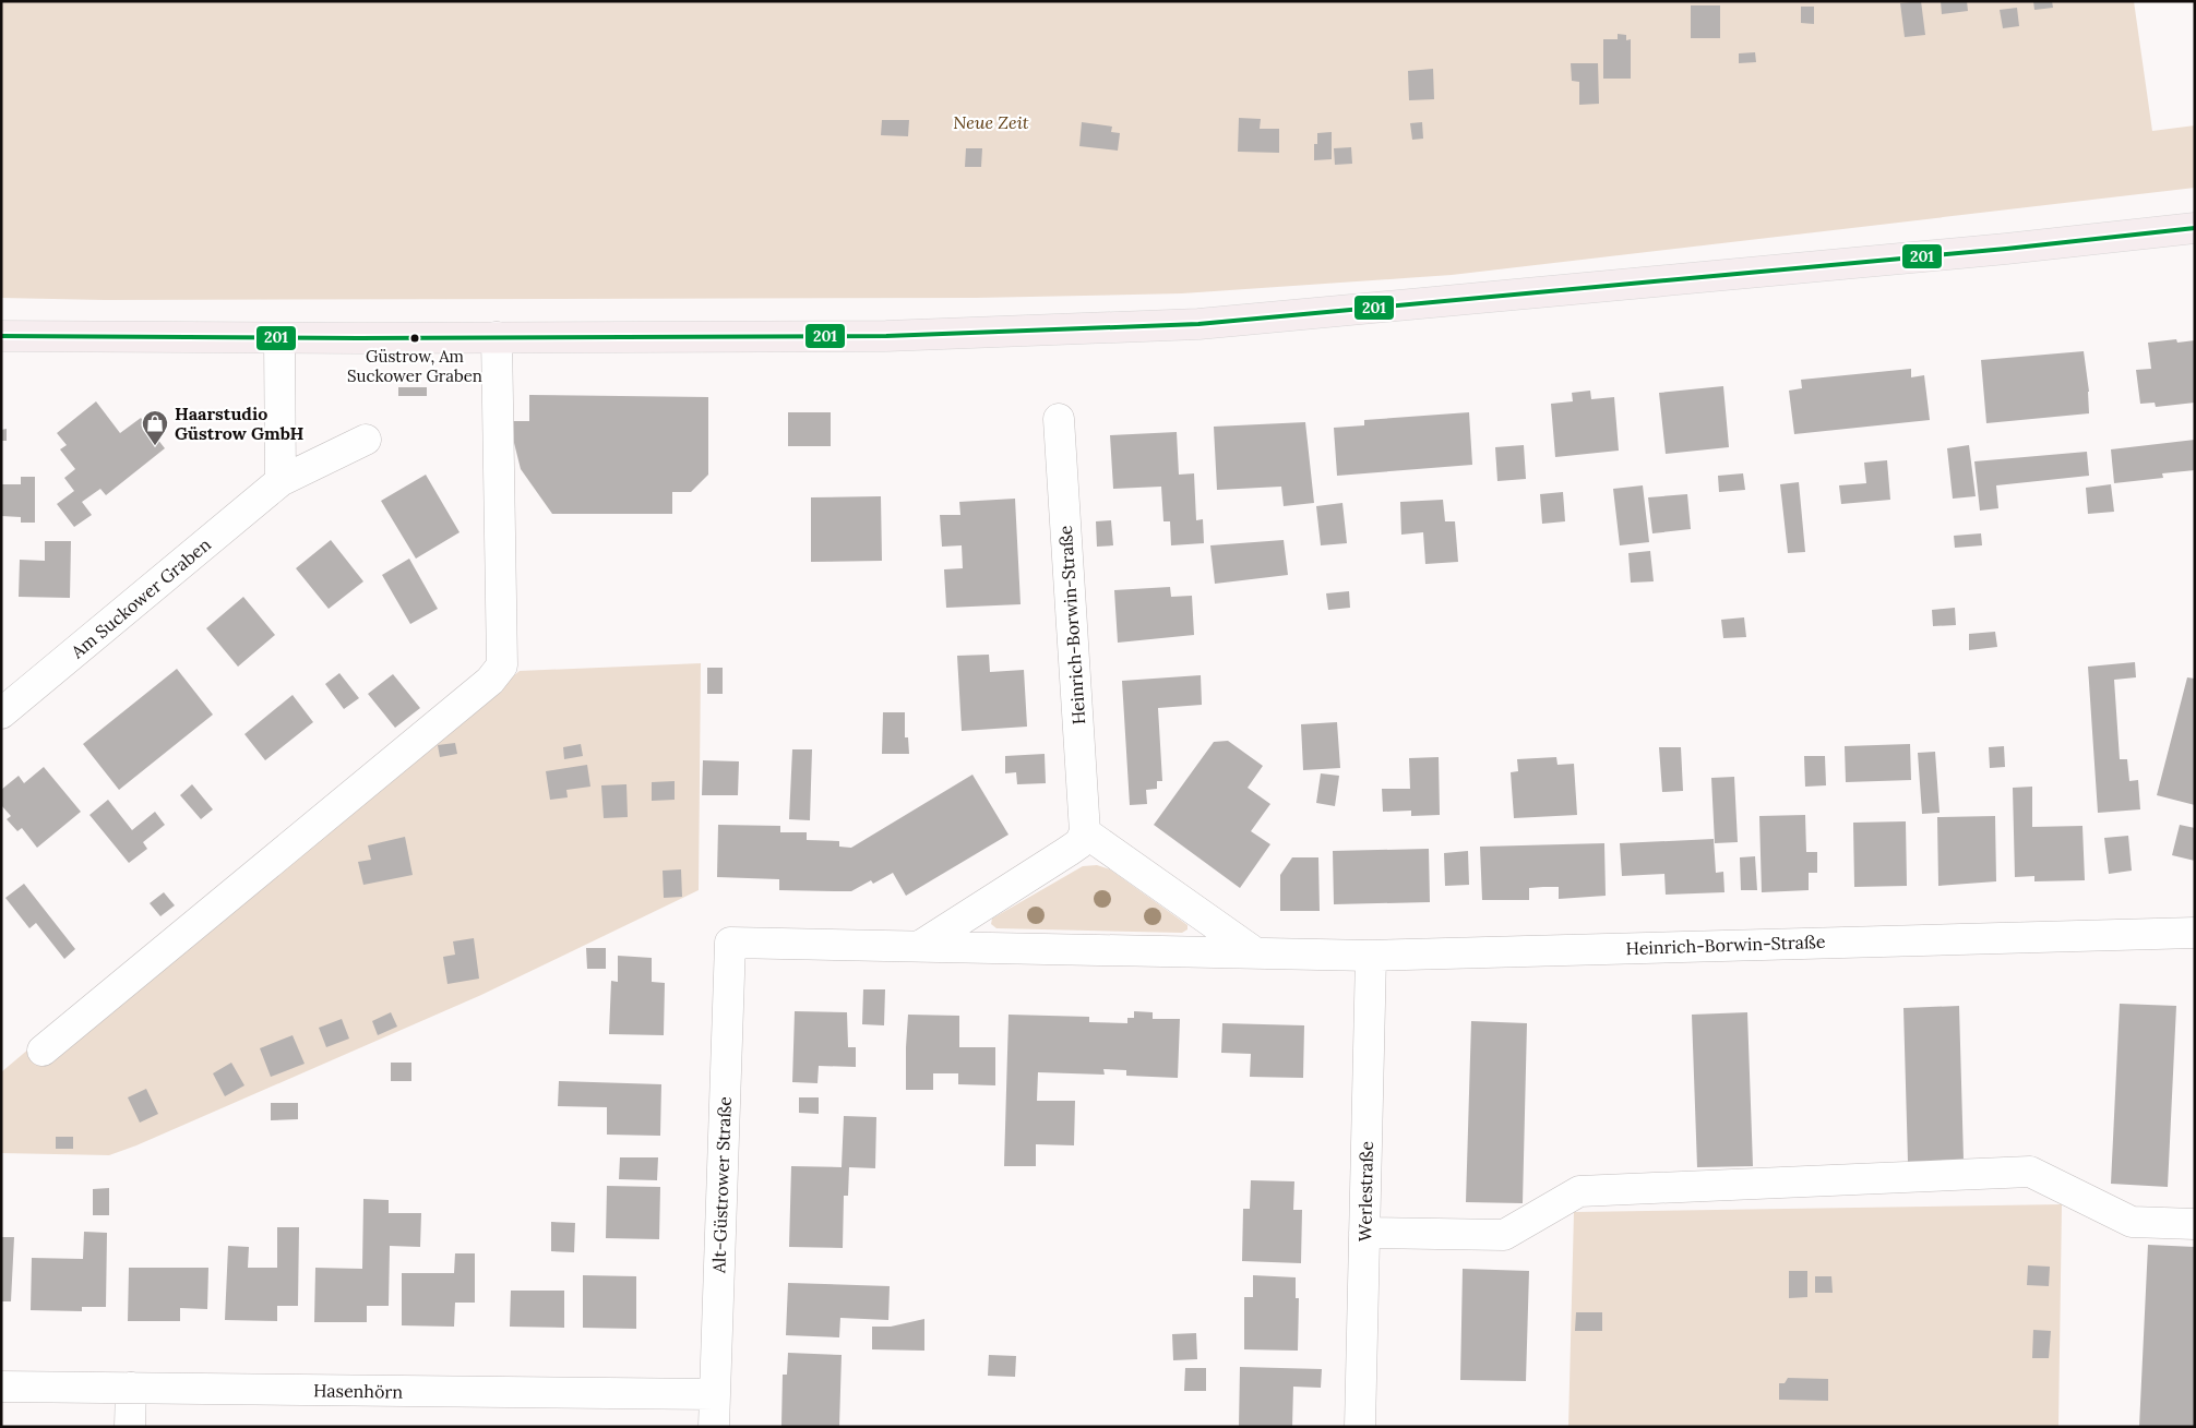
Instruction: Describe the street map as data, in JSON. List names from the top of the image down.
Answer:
{
  "streets": {
    "street": [
      "Am Suckower Graben",
      "Heinrich-Borwin-Straße",
      "Alt-Güstrower Straße",
      "Werlestraße",
      "Hasenhörn"
    ]
  },
  "crossings": [
    ["Heinrich-Borwin-Straße", "Alt-Güstrower Straße"],
    ["Heinrich-Borwin-Straße", "Werlestraße"],
    ["Alt-Güstrower Straße", "Hasenhörn"]
  ],
  "parks": ["Neue Zeit"],
  "places": {
    "other": ["Güstrow, Am Suckower Graben"],
    "shop": ["Haarstudio Güstrow GmbH"]
  },
  "lines": ["transit line 201"]
}
